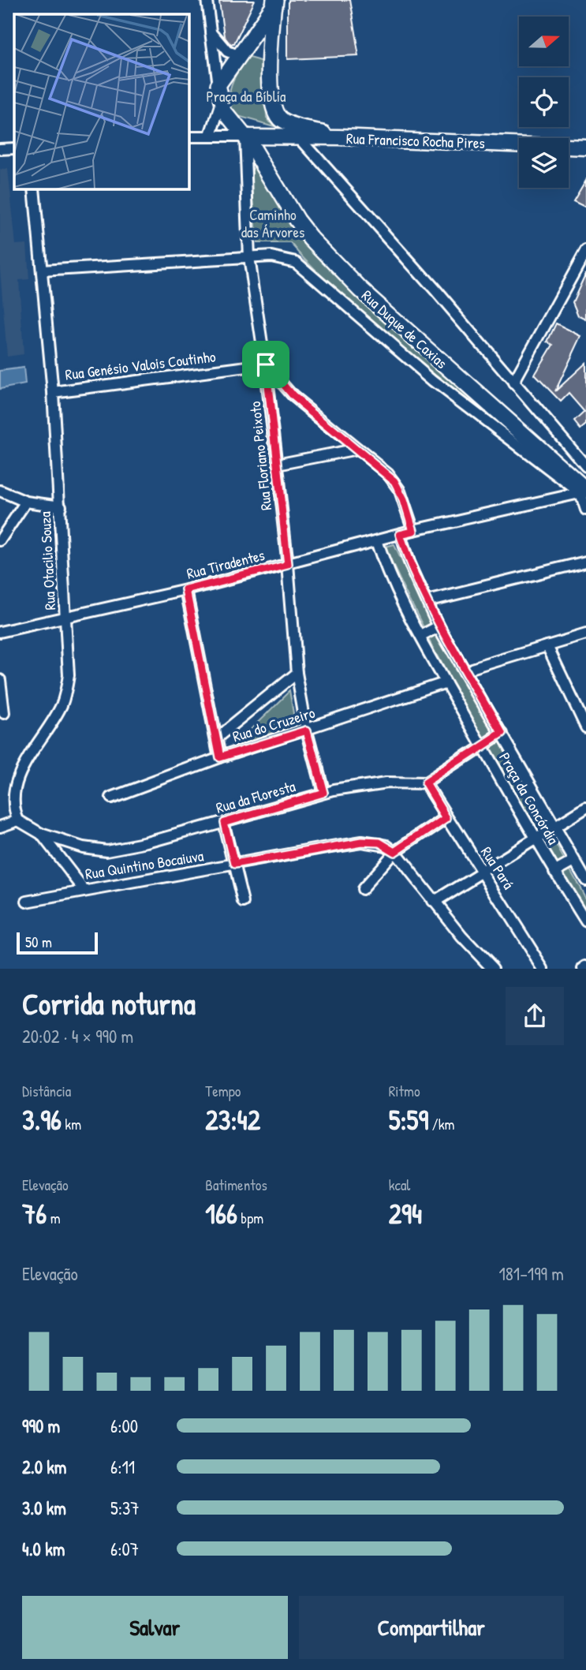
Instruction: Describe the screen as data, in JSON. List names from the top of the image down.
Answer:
{
  "streets": {
    "main road": ["Rua Duque de Caxias"],
    "street": [
      "Rua Francisco Rocha Pires",
      "Rua Genésio Valois Coutinho",
      "Rua Floriano Peixoto",
      "Rua Otacilio Souza",
      "Rua Tiradentes",
      "Rua do Cruzeiro",
      "Rua da Floresta",
      "Praça da Concórdia",
      "Rua Quintino Bocaiuva",
      "Rua Pará"
    ]
  },
  "crossings": [
    ["Rua Francisco Rocha Pires", "Rua Duque de Caxias"],
    ["Rua Francisco Rocha Pires", "Rua Floriano Peixoto"],
    ["Rua Duque de Caxias", "Rua Floriano Peixoto"],
    ["Rua Duque de Caxias", "Rua Otacilio Souza"],
    ["Rua Duque de Caxias", "Rua Tiradentes"],
    ["Rua Genésio Valois Coutinho", "Rua Floriano Peixoto"],
    ["Rua Genésio Valois Coutinho", "Rua Otacilio Souza"],
    ["Rua Floriano Peixoto", "Rua Tiradentes"],
    ["Rua Floriano Peixoto", "Rua do Cruzeiro"],
    ["Rua Floriano Peixoto", "Rua da Floresta"],
    ["Rua Otacilio Souza", "Rua Tiradentes"],
    ["Rua Tiradentes", "Praça da Concórdia"],
    ["Rua do Cruzeiro", "Praça da Concórdia"],
    ["Rua da Floresta", "Rua Pará"]
  ],
  "parks": ["Praça da Bíblia", "Caminho das Árvores"],
  "scale_bar": "50 m",
  "north": "right",
  "page": {
    "scale": "50 m",
    "heading": ["Corrida noturna", "20:02 · 4 × 990 m"],
    "stats": [
      ["Distância", "3.96 km"],
      ["Tempo", "23:42"],
      ["Ritmo", "5:59 /km"],
      ["Elevação", "76 m"],
      ["Batimentos", "166 bpm"],
      ["kcal", "294"]
    ],
    "chart": ["Elevação", "181–199 m"],
    "list": [
      {
        "name": "990 m",
        "note": "6:00"
      },
      {
        "name": "2.0 km",
        "note": "6:11"
      },
      {
        "name": "3.0 km",
        "note": "5:37"
      },
      {
        "name": "4.0 km",
        "note": "6:07"
      }
    ],
    "buttons": ["Salvar", "Compartilhar"]
  }
}
